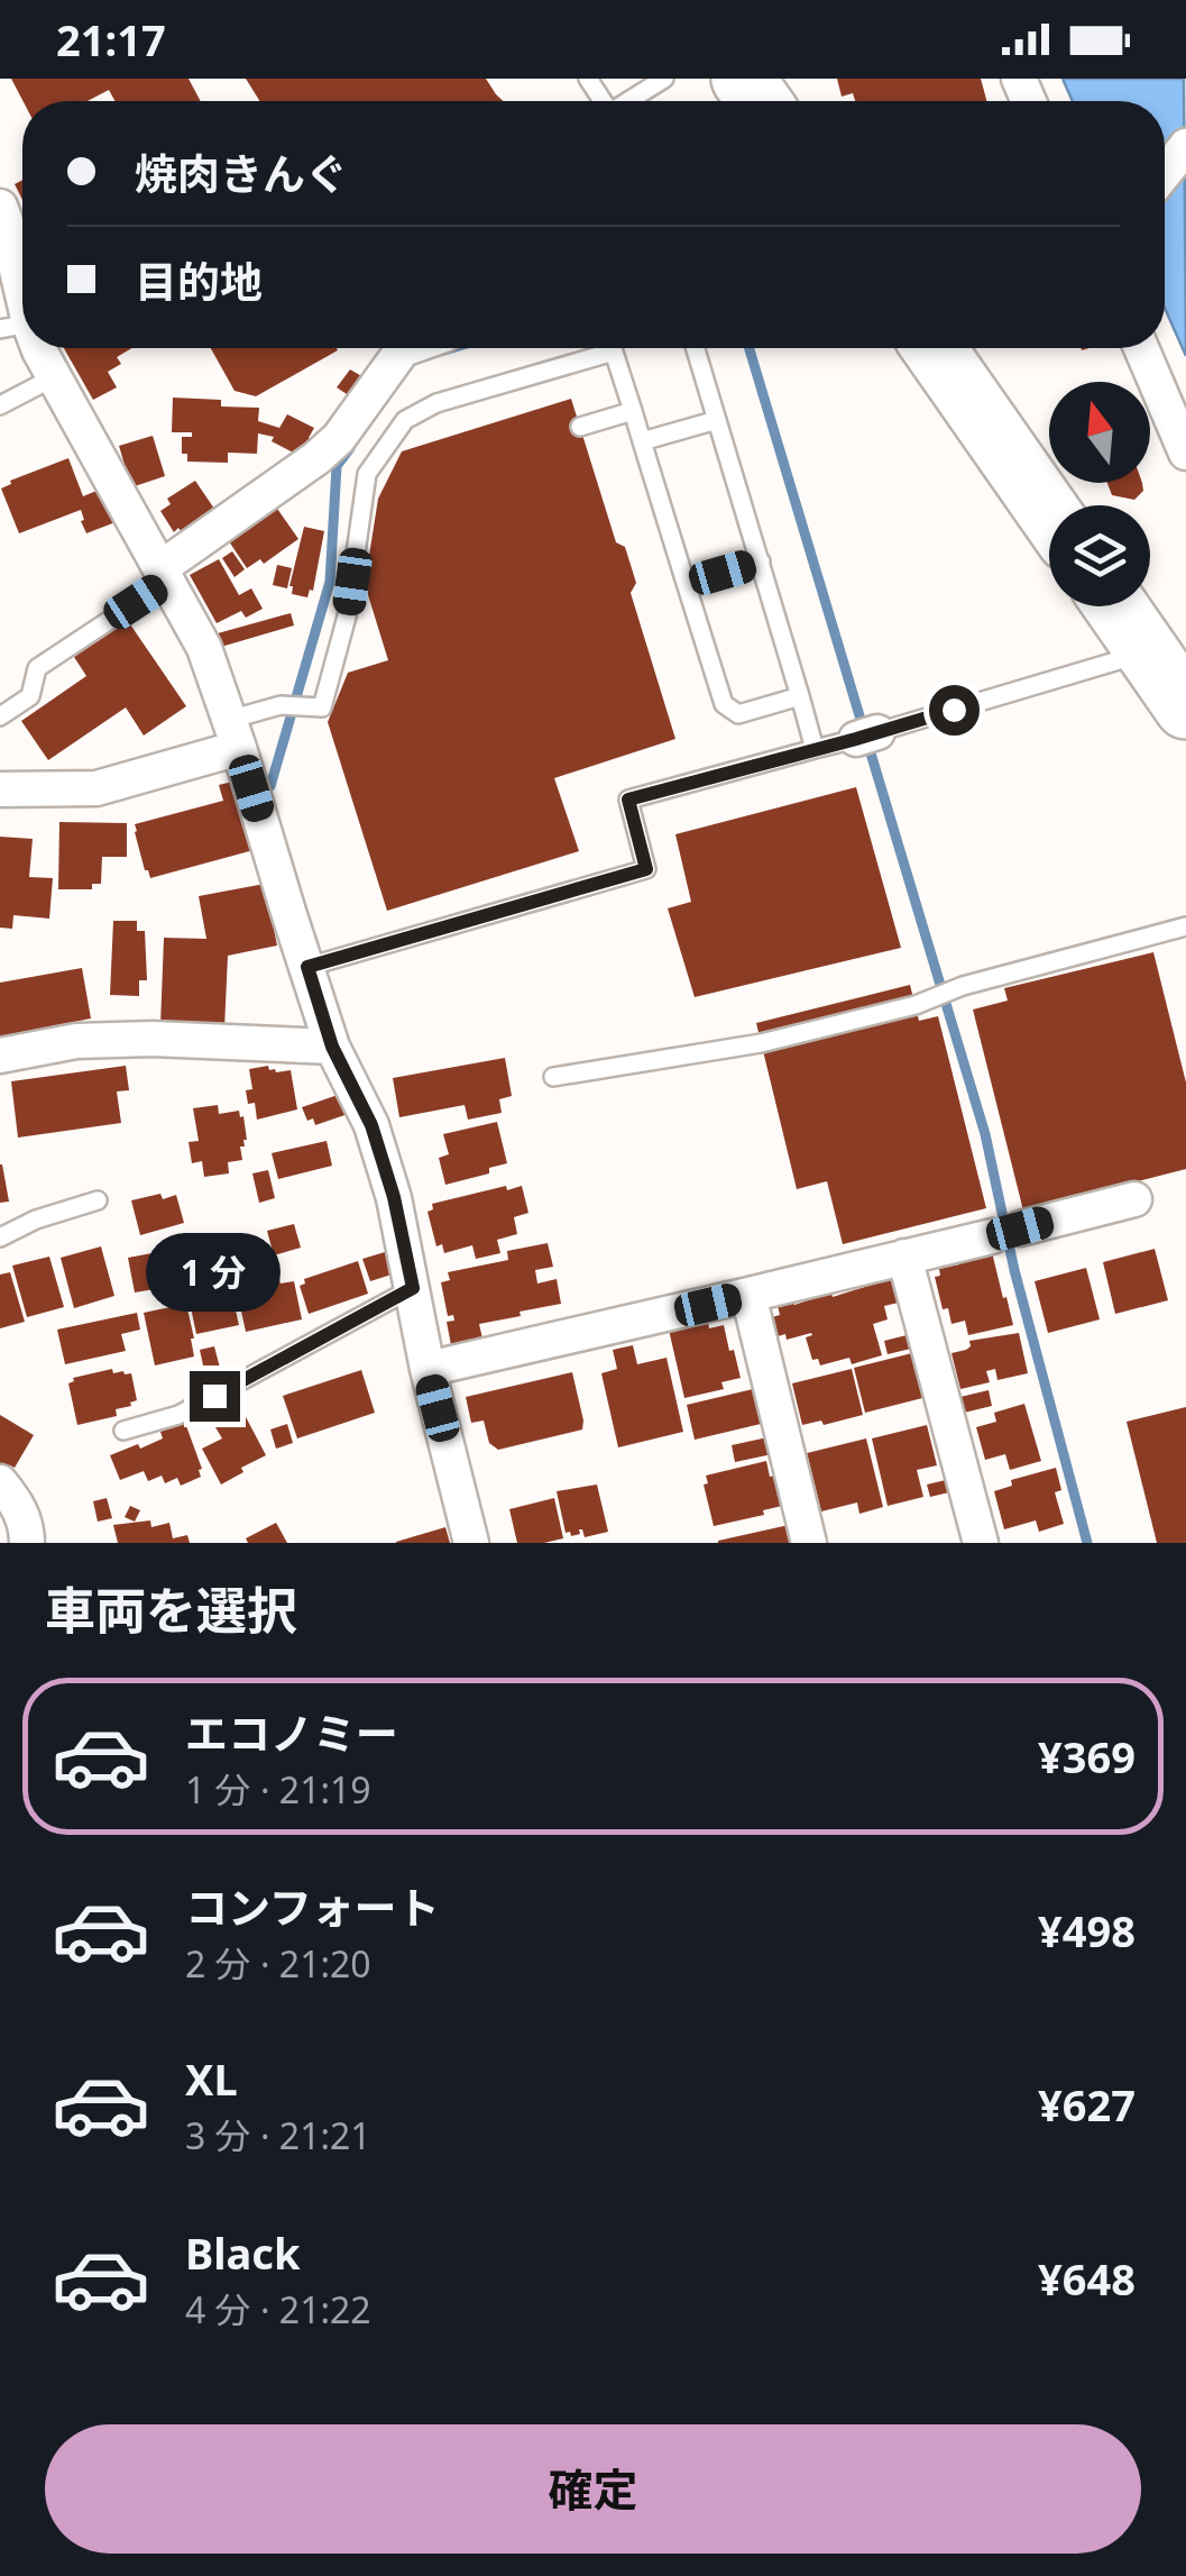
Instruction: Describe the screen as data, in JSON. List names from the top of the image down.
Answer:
{
  "north": "top",
  "page": {
    "status": "21:17",
    "banner": ["焼肉きんぐ", "目的地"],
    "bubble": "1 分",
    "heading": "車両を選択",
    "list": [
      {
        "name": "エコノミー",
        "note": "1 分 · 21:19",
        "value": "¥369"
      },
      {
        "name": "コンフォート",
        "note": "2 分 · 21:20",
        "value": "¥498"
      },
      {
        "name": "XL",
        "note": "3 分 · 21:21",
        "value": "¥627"
      },
      {
        "name": "Black",
        "note": "4 分 · 21:22",
        "value": "¥648"
      }
    ],
    "buttons": "確定"
  }
}
